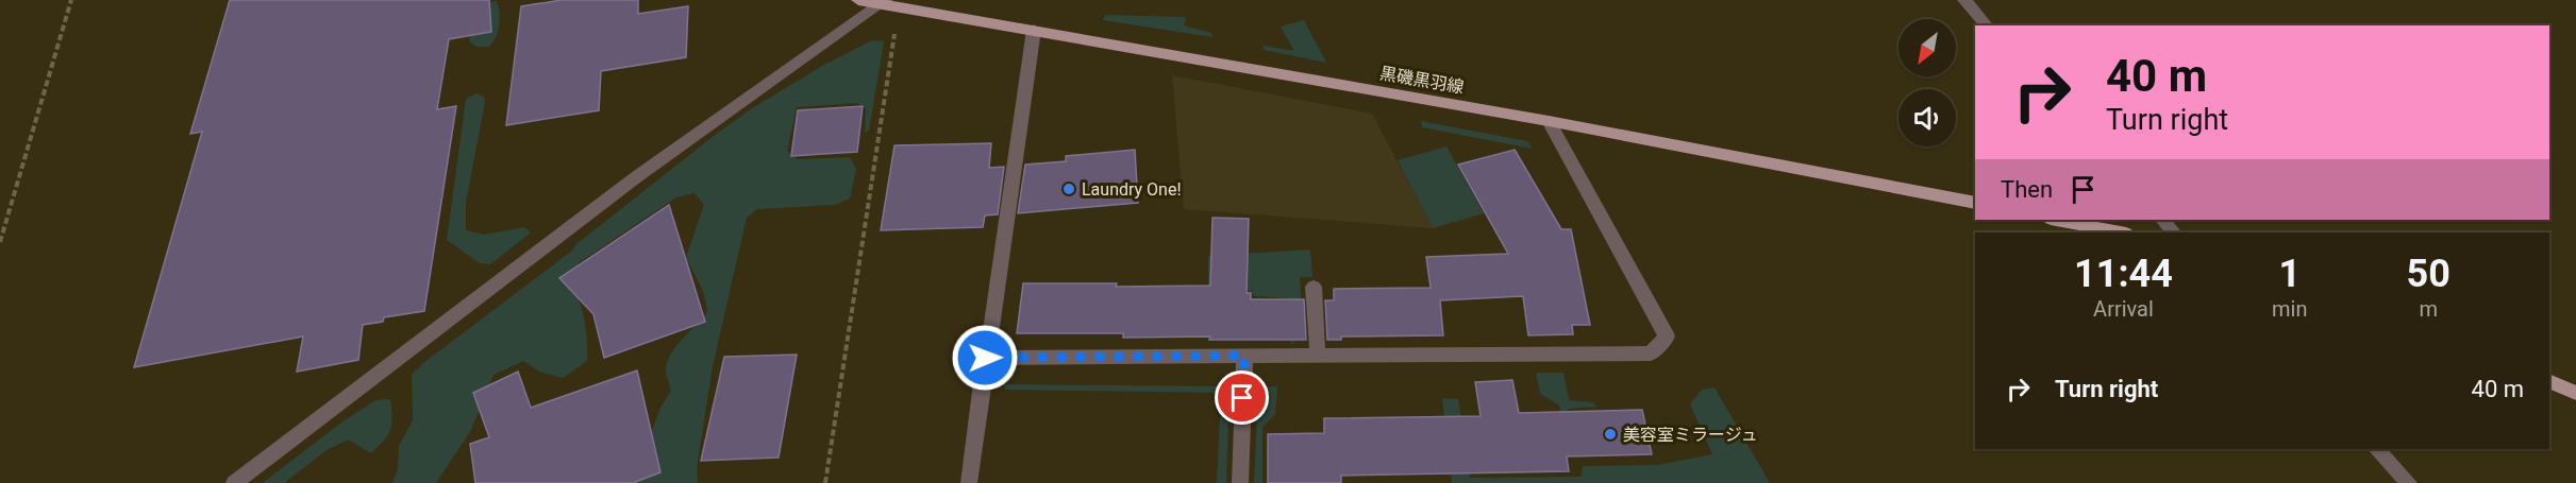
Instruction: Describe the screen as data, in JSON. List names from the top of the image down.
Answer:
{
  "streets": {
    "main road": ["黒磯黒羽線"]
  },
  "places": ["Laundry One!", "美容室ミラージュ"],
  "north": "bottom left",
  "page": {
    "turn": ["40 m", "Turn right"],
    "then": "Then",
    "eta": [
      "11:44",
      "Arrival",
      "1",
      "min",
      "50",
      "m"
    ],
    "list": [
      {
        "name": "Turn right",
        "value": "40 m"
      }
    ]
  }
}
